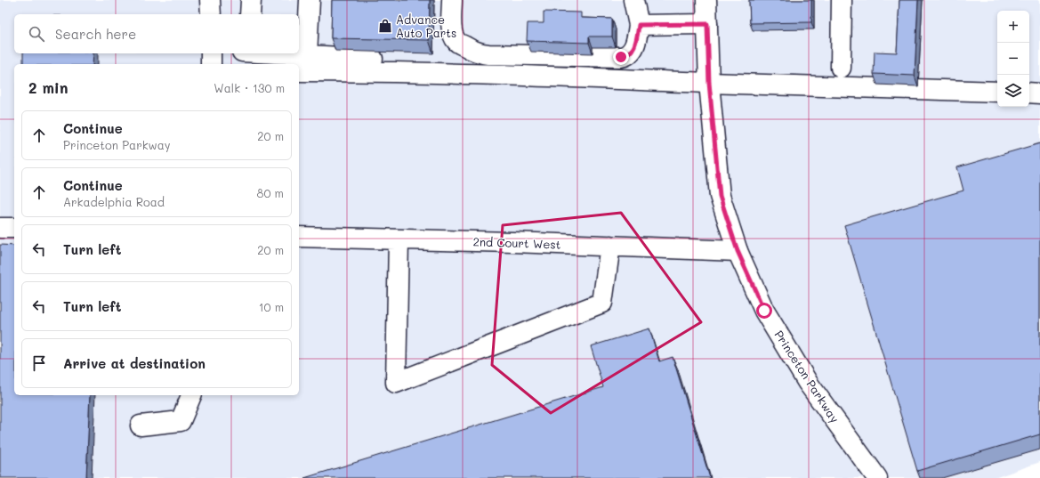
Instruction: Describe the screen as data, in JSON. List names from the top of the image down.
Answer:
{
  "streets": {
    "main road": ["2nd Court West", "Princeton Parkway"]
  },
  "crossings": [
    ["2nd Court West", "Princeton Parkway"]
  ],
  "places": {
    "shop": ["Advance Auto Parts"]
  },
  "page": {
    "map_buttons": ["+", "−"],
    "search": "Search here",
    "heading": ["2 min", "Walk · 130 m"],
    "list": [
      ["Continue", "Princeton Parkway", "20 m"],
      ["Continue", "Arkadelphia Road", "80 m"],
      ["Turn left", "20 m"],
      ["Turn left", "10 m"],
      "Arrive at destination"
    ]
  }
}
